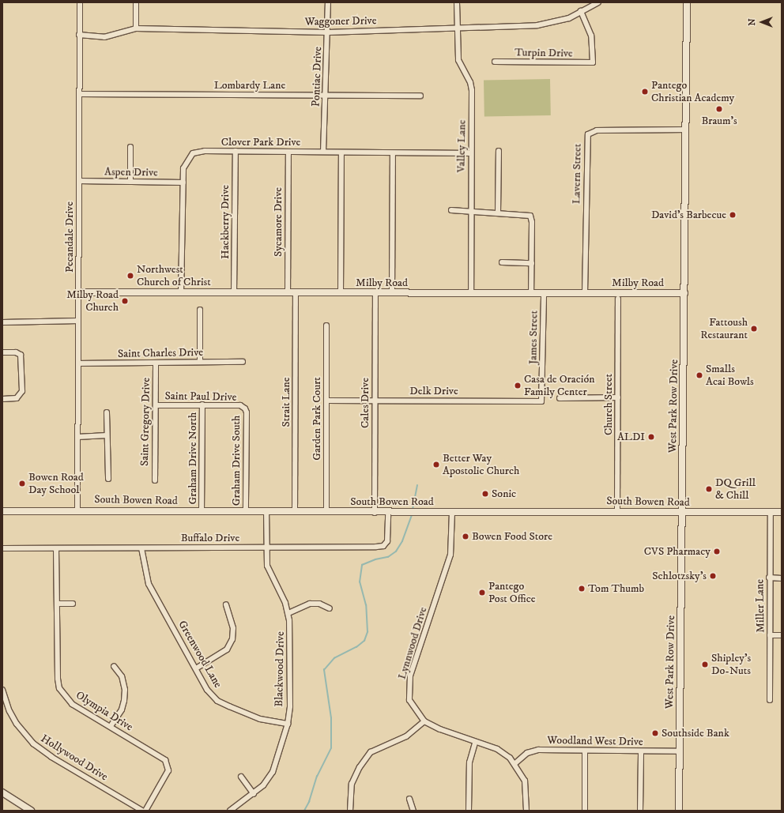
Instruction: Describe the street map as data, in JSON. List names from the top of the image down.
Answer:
{
  "streets": {
    "main road": ["Milby Road", "West Park Row Drive", "South Bowen Road"],
    "street": [
      "Waggoner Drive",
      "Turpin Drive",
      "Pontiac Drive",
      "Lombardy Lane",
      "Clover Park Drive",
      "Valley Lane",
      "Aspen Drive",
      "Lavern Street",
      "Hackberry Drive",
      "Sycamore Drive",
      "Pecandale Drive",
      "James Street",
      "Saint Charles Drive",
      "Delk Drive",
      "Saint Paul Drive",
      "Strait Lane",
      "Cales Drive",
      "Church Street",
      "Garden Park Court",
      "Saint Gregory Drive",
      "Graham Drive North",
      "Graham Drive South",
      "Buffalo Drive",
      "Miller Lane",
      "Lynnwood Drive",
      "Greenwood Lane",
      "Blackwood Drive",
      "Olympia Drive",
      "Woodland West Drive",
      "Hollywood Drive"
    ]
  },
  "crossings": [
    ["Waggoner Drive", "Turpin Drive"],
    ["Waggoner Drive", "Pontiac Drive"],
    ["Waggoner Drive", "Valley Lane"],
    ["Waggoner Drive", "Pecandale Drive"],
    ["Pontiac Drive", "Lombardy Lane"],
    ["Pontiac Drive", "Clover Park Drive"],
    ["Lombardy Lane", "Pecandale Drive"],
    ["Clover Park Drive", "Valley Lane"],
    ["Clover Park Drive", "Aspen Drive"],
    ["Clover Park Drive", "Hackberry Drive"],
    ["Clover Park Drive", "Sycamore Drive"],
    ["Clover Park Drive", "Milby Road"],
    ["Valley Lane", "Milby Road"],
    ["Aspen Drive", "Pecandale Drive"],
    ["Lavern Street", "Milby Road"],
    ["Lavern Street", "West Park Row Drive"],
    ["Hackberry Drive", "Milby Road"],
    ["Sycamore Drive", "Milby Road"],
    ["Pecandale Drive", "Milby Road"],
    ["Pecandale Drive", "Saint Charles Drive"],
    ["Pecandale Drive", "South Bowen Road"],
    ["Milby Road", "James Street"],
    ["Milby Road", "Strait Lane"],
    ["Milby Road", "Cales Drive"],
    ["Milby Road", "West Park Row Drive"],
    ["James Street", "Delk Drive"],
    ["Saint Charles Drive", "Saint Gregory Drive"],
    ["Delk Drive", "Cales Drive"],
    ["Delk Drive", "Garden Park Court"],
    ["Saint Paul Drive", "Saint Gregory Drive"],
    ["Saint Paul Drive", "Graham Drive North"],
    ["Saint Paul Drive", "Graham Drive South"],
    ["Strait Lane", "South Bowen Road"],
    ["Cales Drive", "South Bowen Road"],
    ["Church Street", "South Bowen Road"],
    ["West Park Row Drive", "South Bowen Road"],
    ["West Park Row Drive", "Woodland West Drive"],
    ["Garden Park Court", "South Bowen Road"],
    ["Graham Drive North", "South Bowen Road"],
    ["Graham Drive South", "South Bowen Road"],
    ["South Bowen Road", "Buffalo Drive"],
    ["South Bowen Road", "Miller Lane"],
    ["South Bowen Road", "Lynnwood Drive"],
    ["South Bowen Road", "Blackwood Drive"],
    ["Buffalo Drive", "Greenwood Lane"],
    ["Buffalo Drive", "Blackwood Drive"],
    ["Buffalo Drive", "Olympia Drive"],
    ["Greenwood Lane", "Blackwood Drive"]
  ],
  "places": [
    "Pantego Christian Academy",
    "Braum's",
    "David's Barbecue",
    "Northwest Church of Christ",
    "Milby Road Church",
    "Fattoush Restaurant",
    "Smalls Acai Bowls",
    "Casa de Oración Family Center",
    "ALDI",
    "Better Way Apostolic Church",
    "Bowen Road Day School",
    "DQ Grill & Chill",
    "Sonic",
    "Bowen Food Store",
    "CVS Pharmacy",
    "Schlotzsky's",
    "Tom Thumb",
    "Pantego Post Office",
    "Shipley's Do-Nuts",
    "Southside Bank"
  ],
  "north": "left"
}
